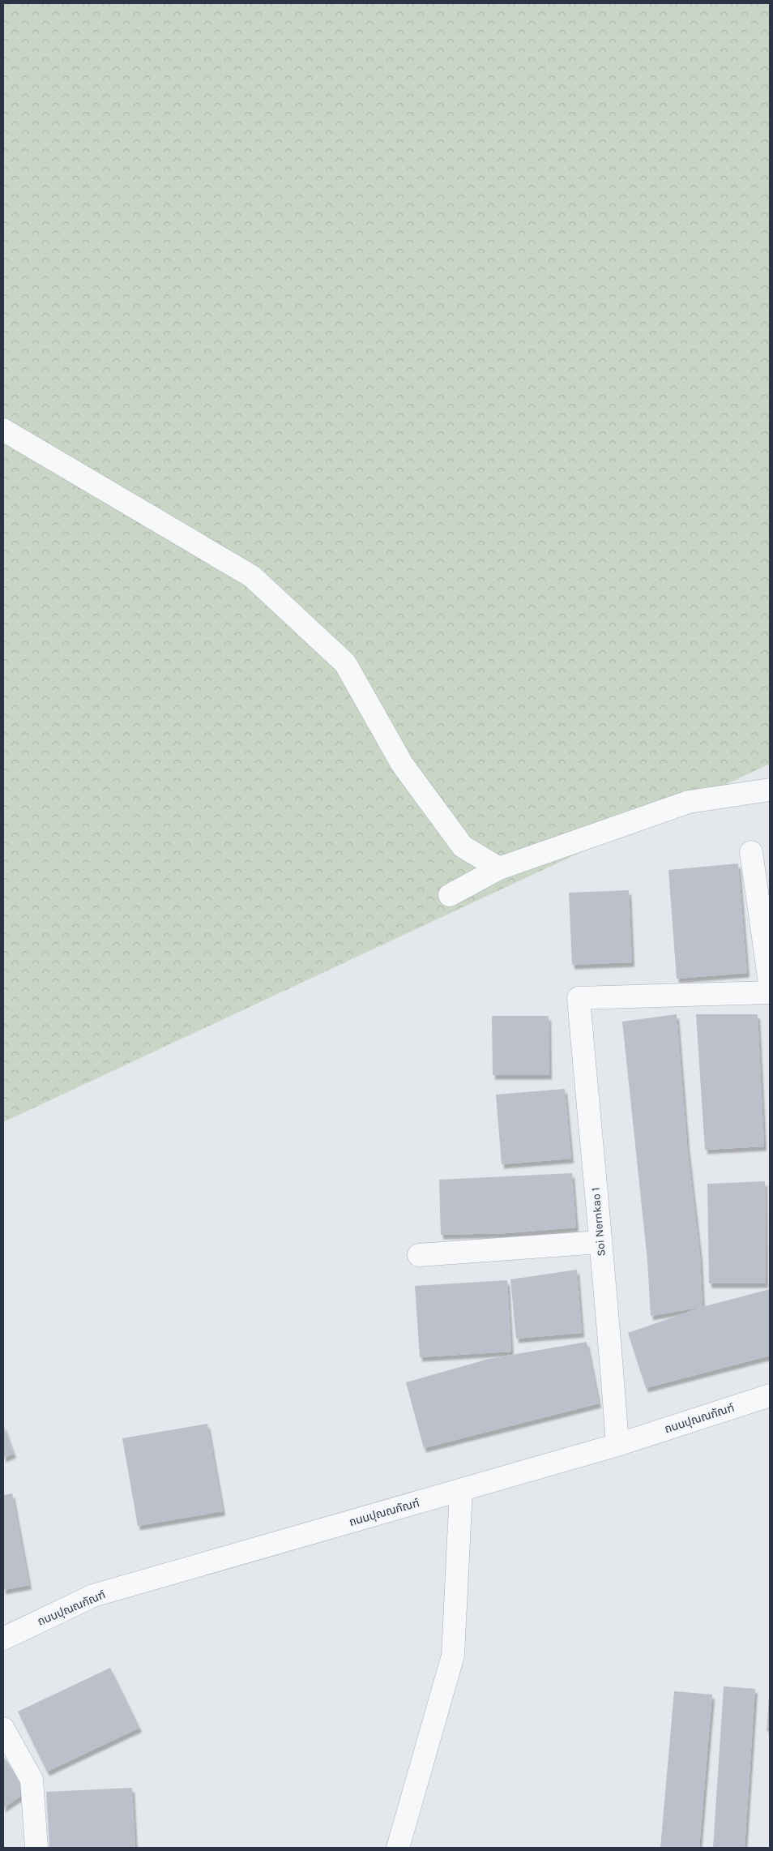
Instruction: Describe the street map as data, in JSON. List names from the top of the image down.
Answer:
{
  "streets": {
    "street": ["Soi Nernkao 1", "ถนนปุณณกัณฑ์"]
  },
  "crossings": [
    ["Soi Nernkao 1", "ถนนปุณณกัณฑ์"]
  ]
}
